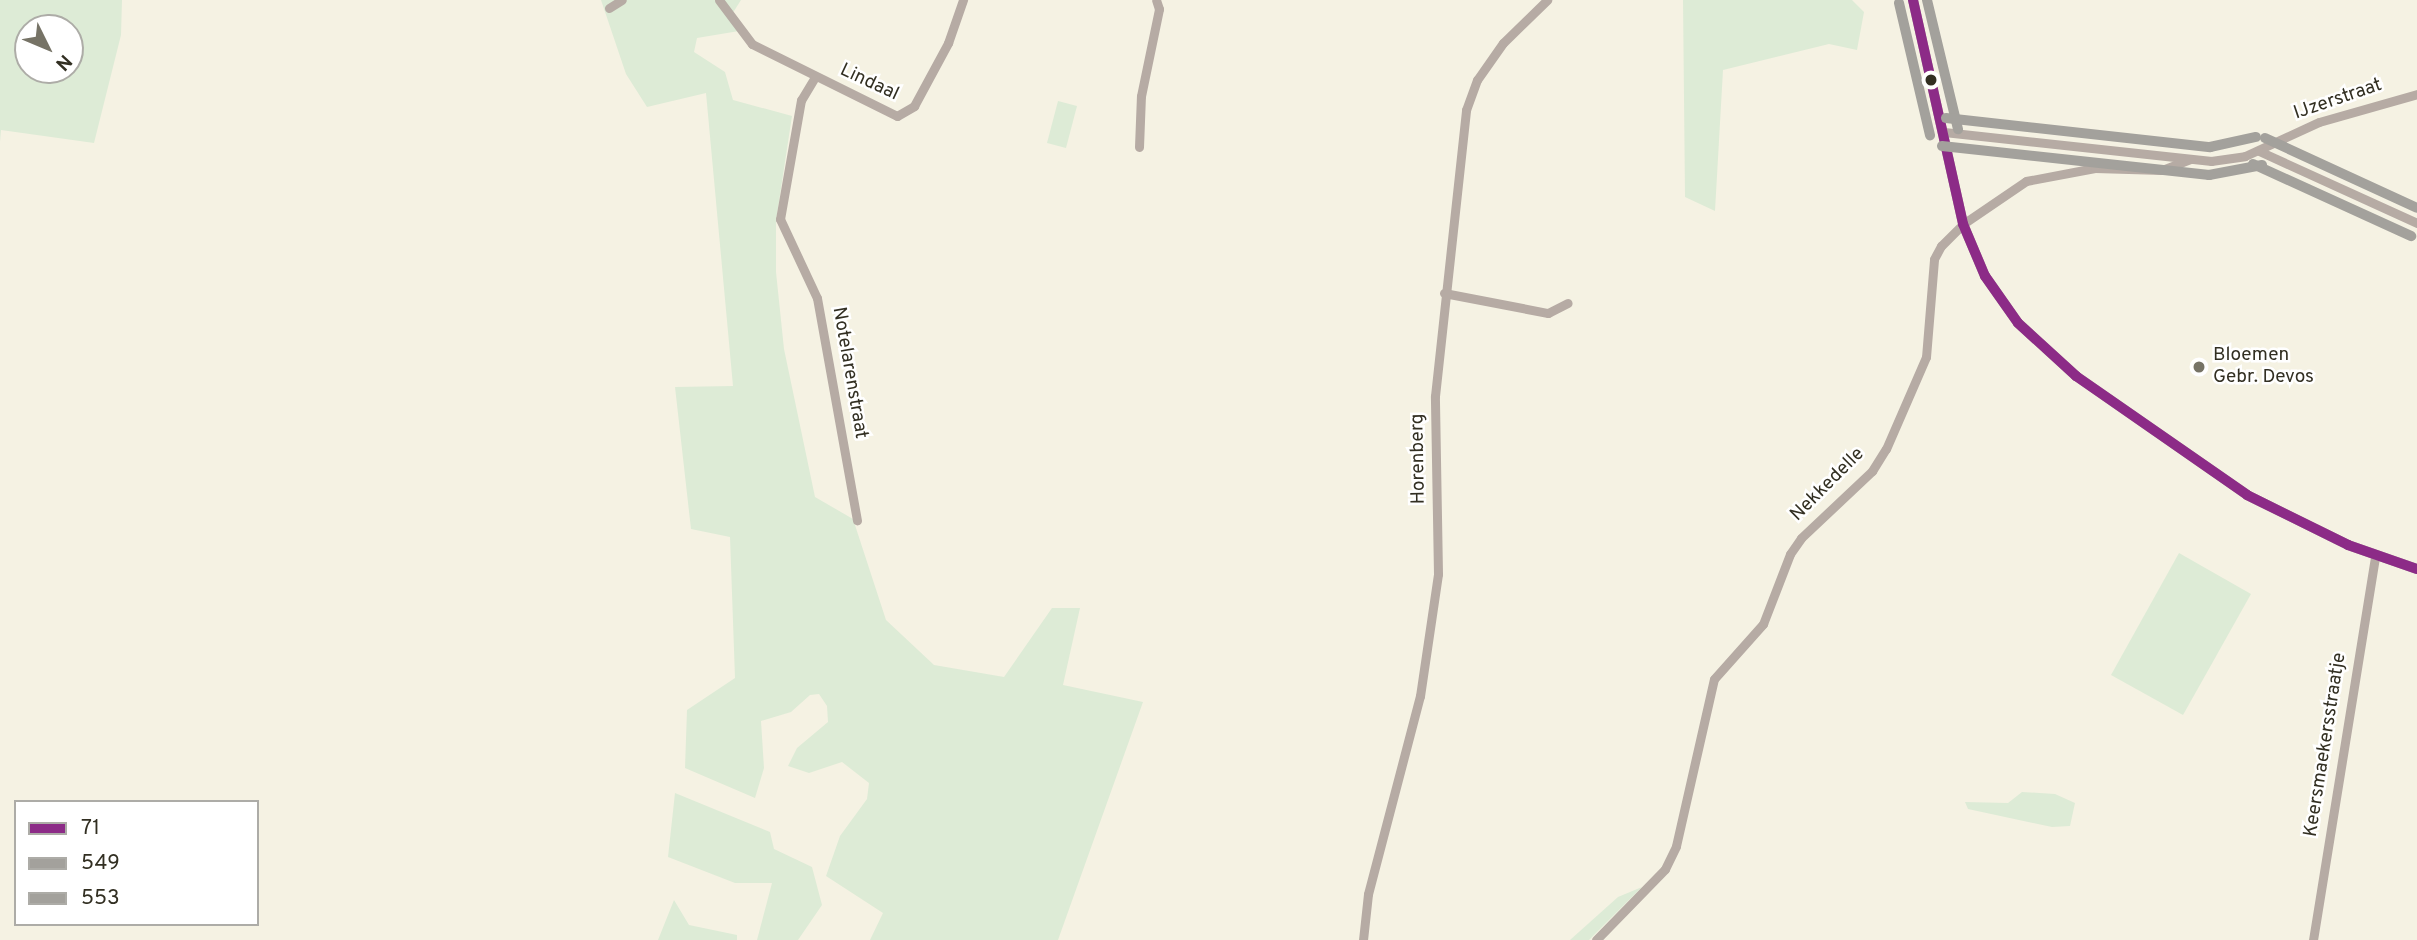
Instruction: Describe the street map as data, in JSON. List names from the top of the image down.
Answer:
{
  "streets": {
    "street": [
      "Lindaal",
      "IJzerstraat",
      "Notelarenstraat",
      "Horenberg",
      "Nekkedelle",
      "Keersmaekersstraatje"
    ]
  },
  "crossings": [
    ["Lindaal", "Notelarenstraat"],
    ["IJzerstraat", "Nekkedelle"]
  ],
  "places": ["Bloemen Gebr. Devos"],
  "lines": ["transit line 71", "transit line 553", "transit line 549"],
  "legend": ["71", "549", "553"],
  "north": "bottom right"
}
